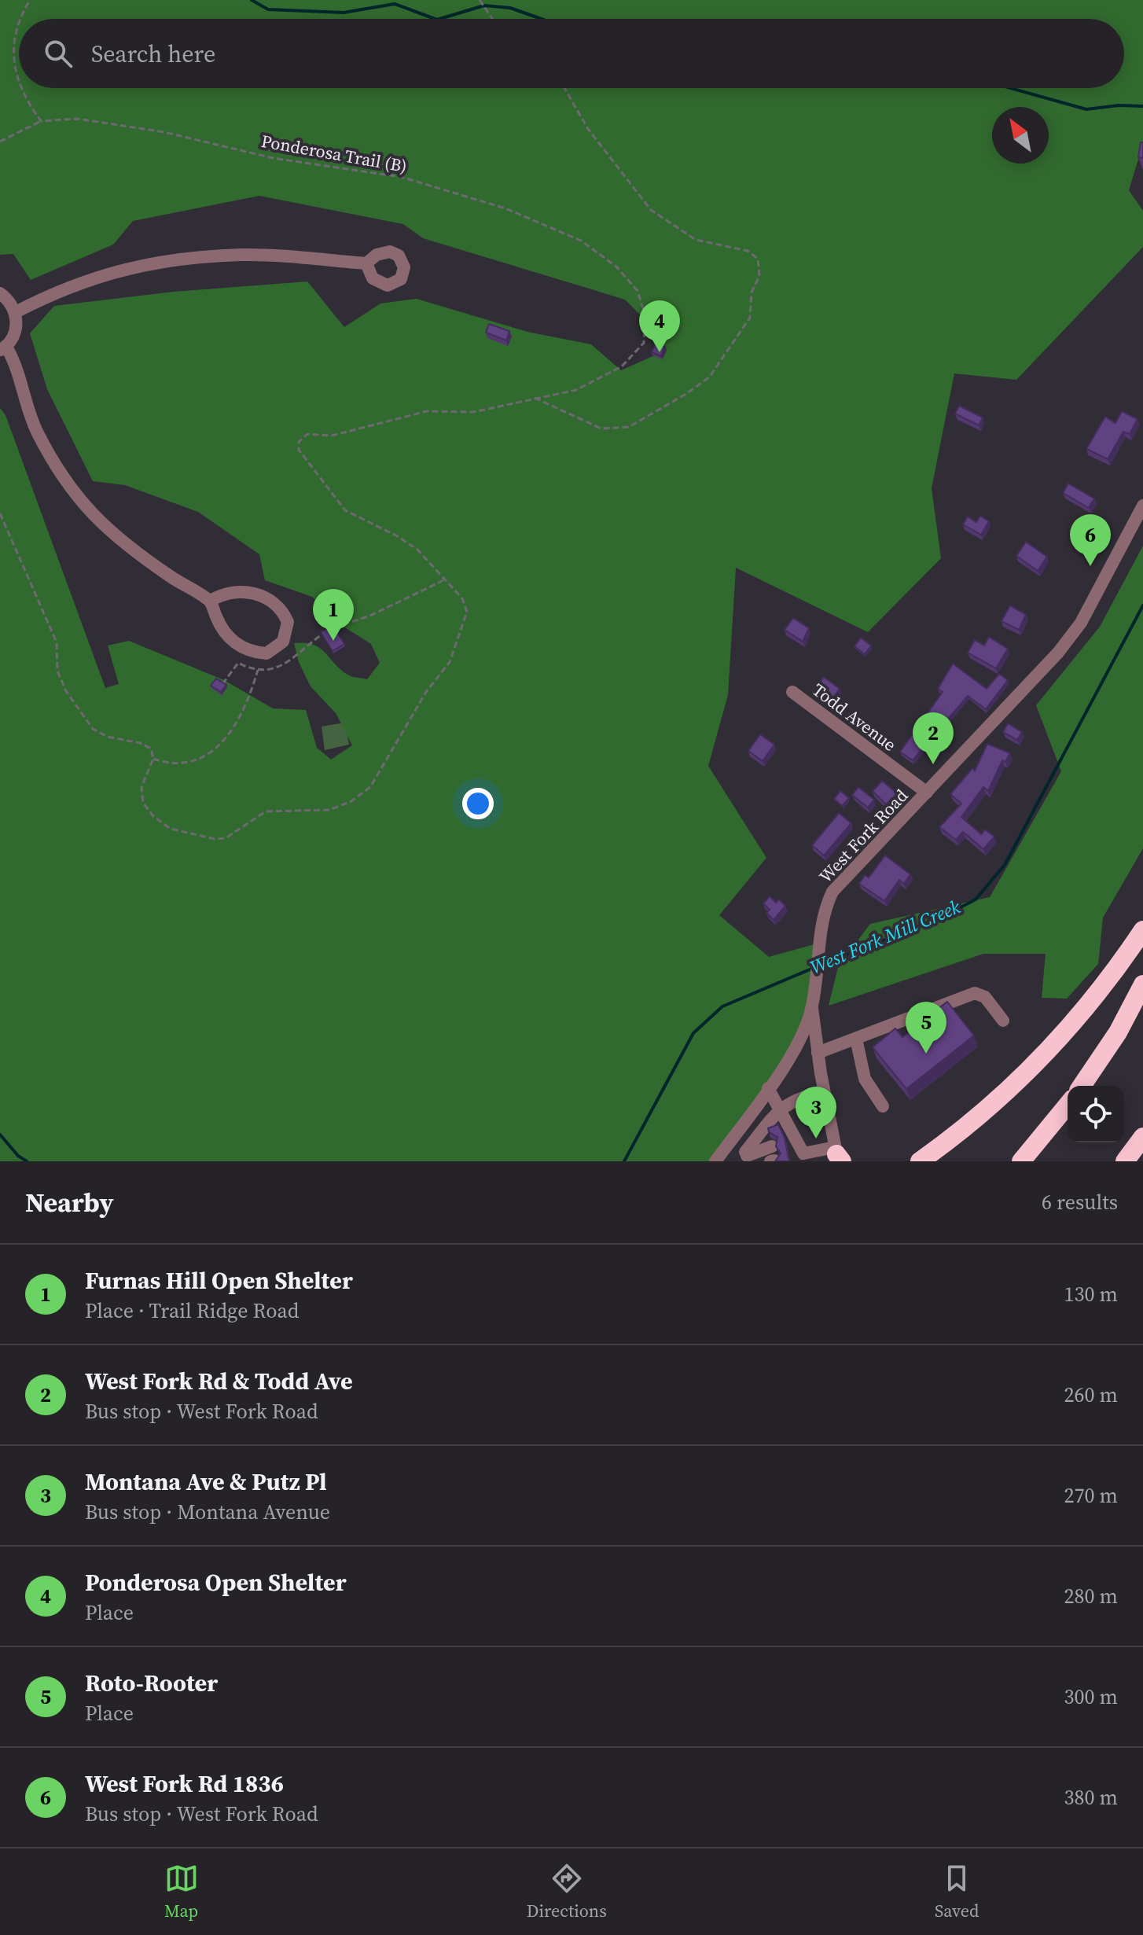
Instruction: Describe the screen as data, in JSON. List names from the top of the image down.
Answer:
{
  "streets": {
    "street": ["Todd Avenue", "West Fork Road"],
    "path": ["Ponderosa Trail (B)"]
  },
  "crossings": [
    ["Todd Avenue", "West Fork Road"]
  ],
  "water": ["West Fork Mill Creek"],
  "north": "top left",
  "page": {
    "search": "Search here",
    "pins": [
      "4",
      "6",
      "1",
      "2",
      "5",
      "3"
    ],
    "heading": ["Nearby", "6 results"],
    "list": [
      {
        "mark": "1",
        "name": "Furnas Hill Open Shelter",
        "note": "Place · Trail Ridge Road",
        "value": "130 m"
      },
      {
        "mark": "2",
        "name": "West Fork Rd & Todd Ave",
        "note": "Bus stop · West Fork Road",
        "value": "260 m"
      },
      {
        "mark": "3",
        "name": "Montana Ave & Putz Pl",
        "note": "Bus stop · Montana Avenue",
        "value": "270 m"
      },
      {
        "mark": "4",
        "name": "Ponderosa Open Shelter",
        "note": "Place",
        "value": "280 m"
      },
      {
        "mark": "5",
        "name": "Roto-Rooter",
        "note": "Place",
        "value": "300 m"
      },
      {
        "mark": "6",
        "name": "West Fork Rd 1836",
        "note": "Bus stop · West Fork Road",
        "value": "380 m"
      }
    ],
    "nav": ["Map", "Directions", "Saved"]
  }
}
